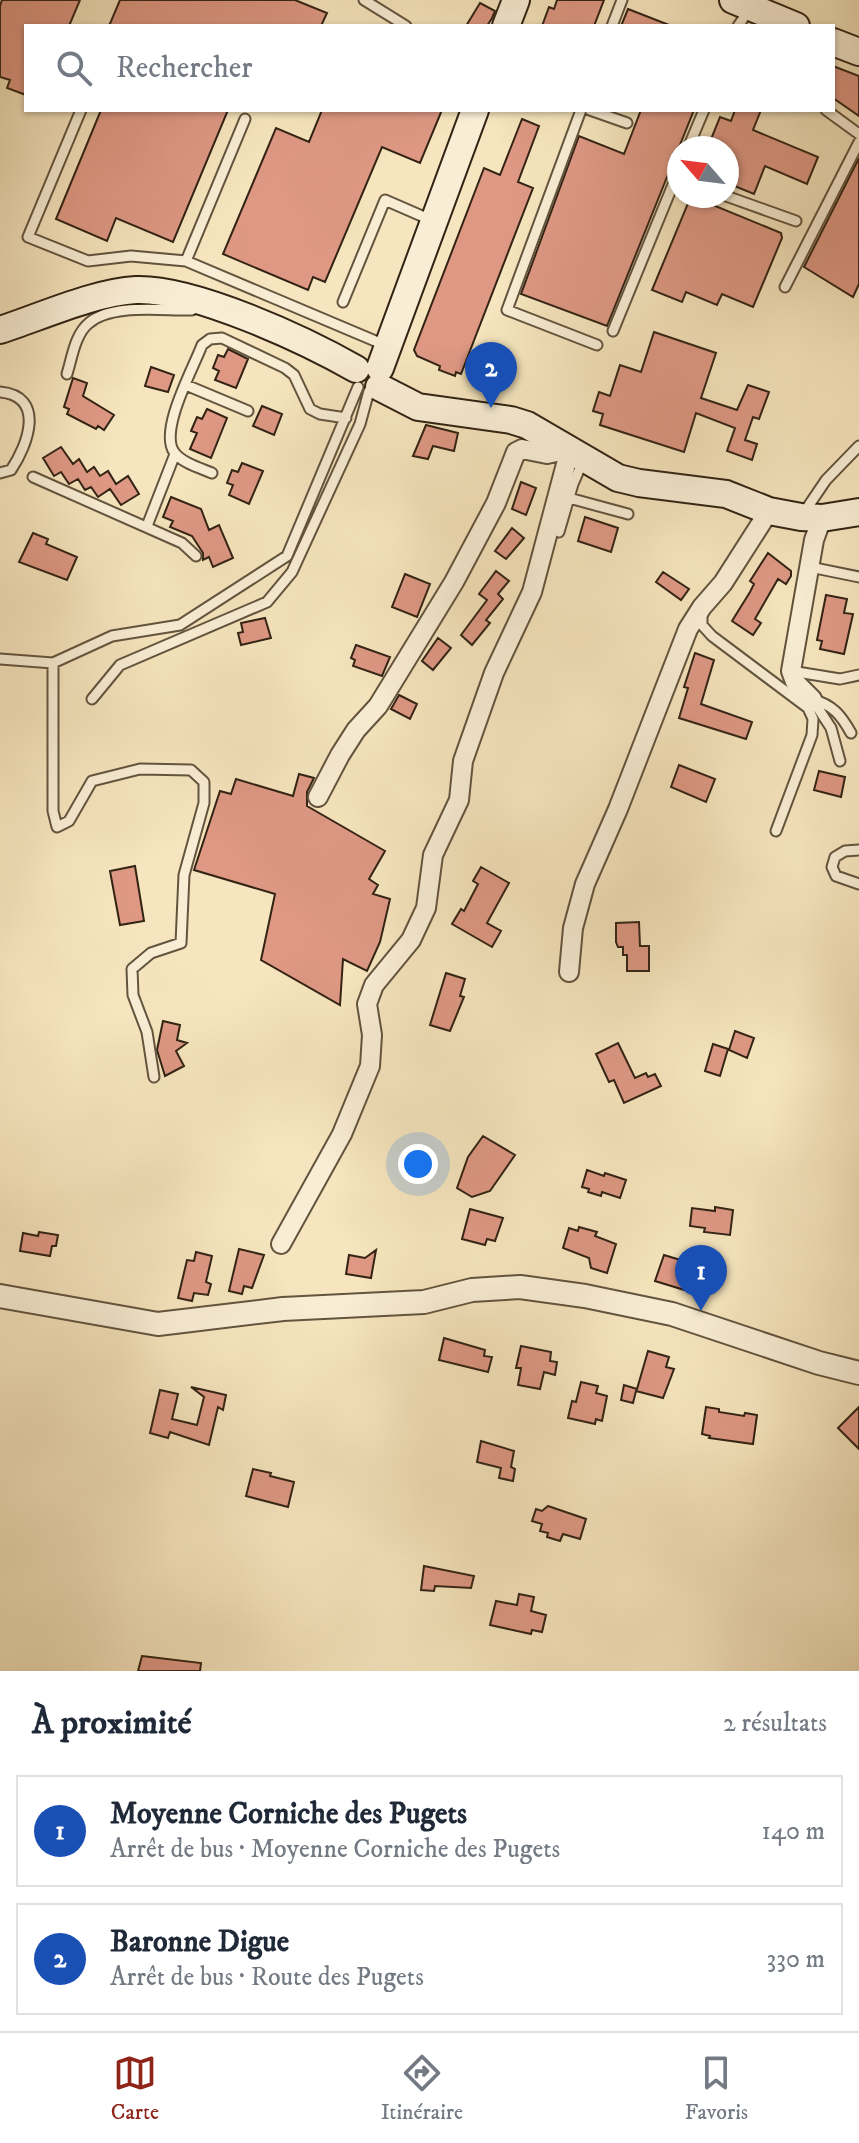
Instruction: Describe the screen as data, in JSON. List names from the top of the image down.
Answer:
{
  "north": "top left",
  "page": {
    "search": "Rechercher",
    "pins": ["2", "1"],
    "heading": ["À proximité", "2 résultats"],
    "list": [
      {
        "mark": "1",
        "name": "Moyenne Corniche des Pugets",
        "note": "Arrêt de bus · Moyenne Corniche des Pugets",
        "value": "140 m"
      },
      {
        "mark": "2",
        "name": "Baronne Digue",
        "note": "Arrêt de bus · Route des Pugets",
        "value": "330 m"
      }
    ],
    "nav": ["Carte", "Itinéraire", "Favoris"]
  }
}
